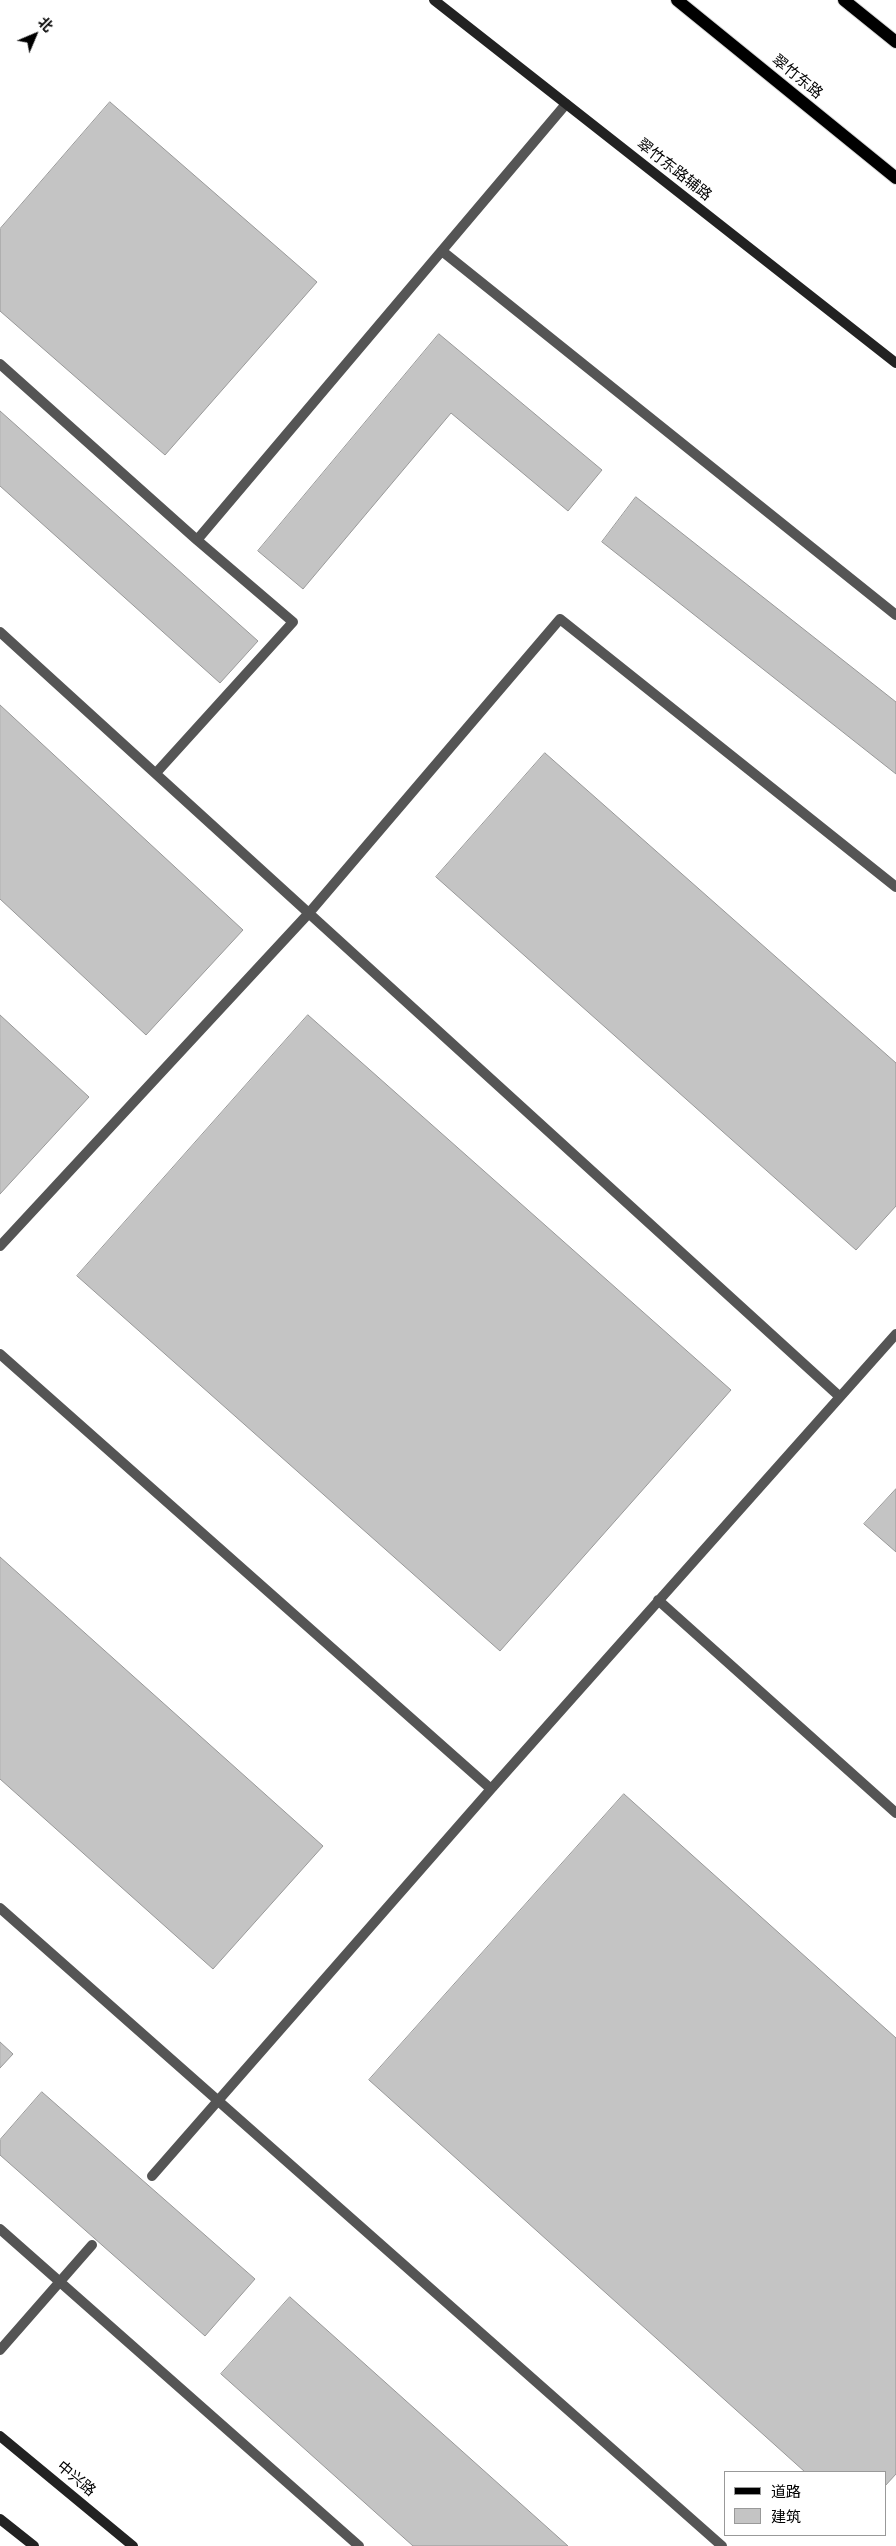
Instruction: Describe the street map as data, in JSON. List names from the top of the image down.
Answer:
{
  "streets": {
    "main road": ["翠竹东路", "翠竹东路辅路", "中兴路"]
  },
  "legend": ["道路", "建筑"],
  "north": "top right"
}
